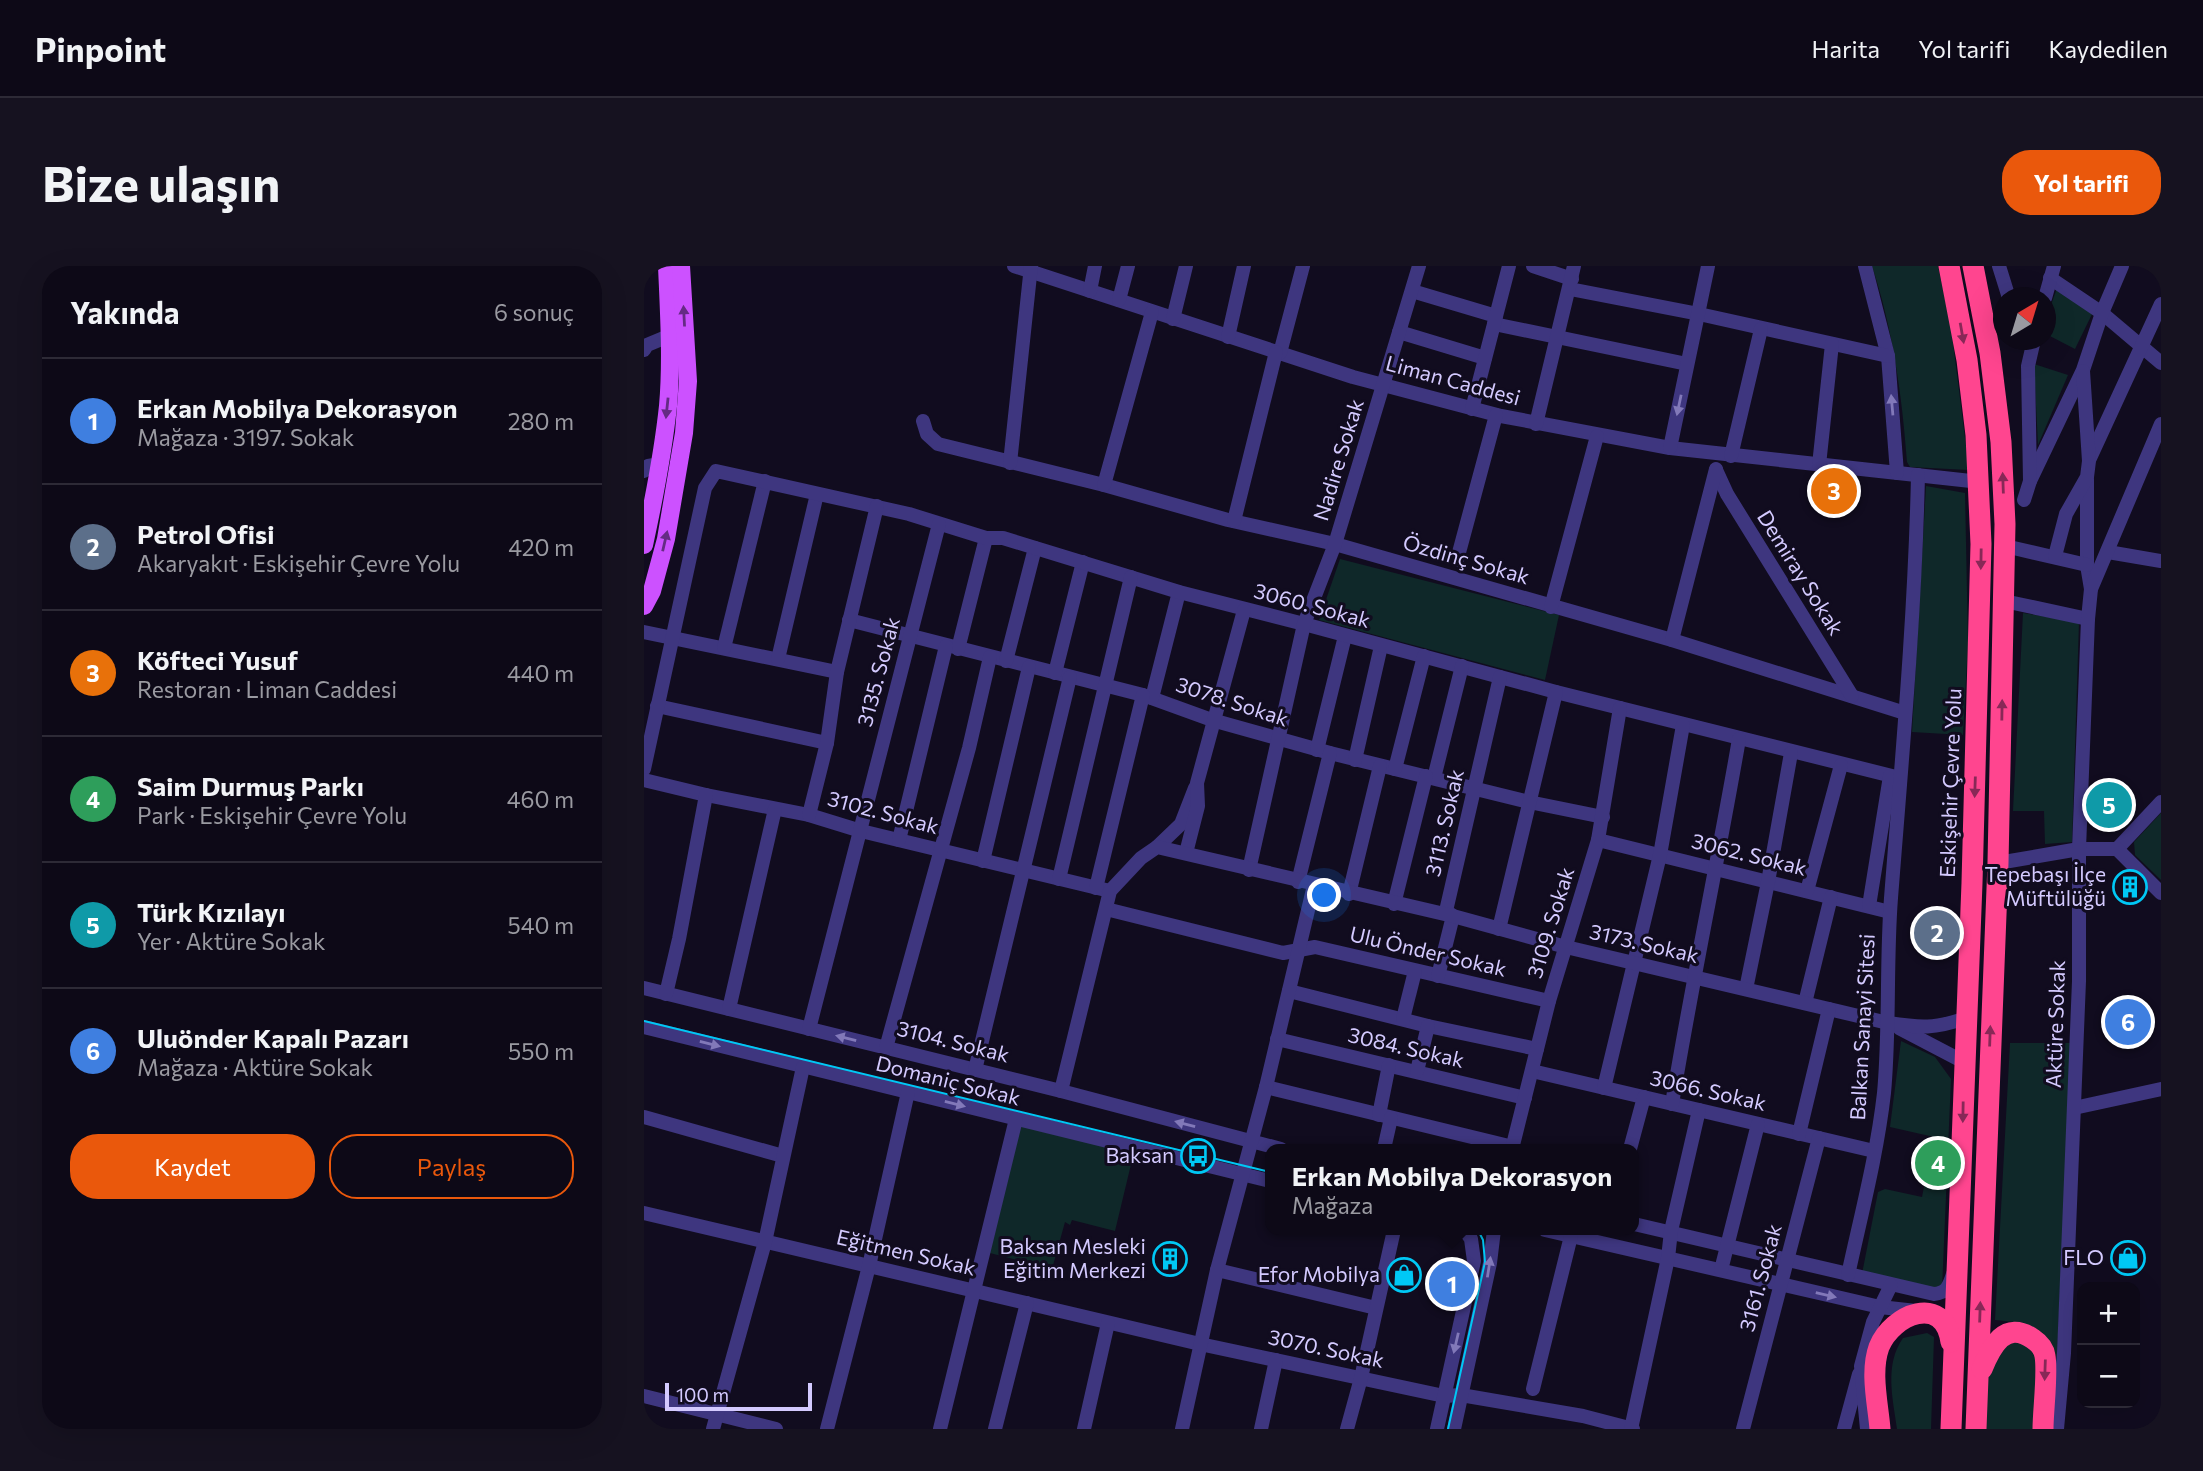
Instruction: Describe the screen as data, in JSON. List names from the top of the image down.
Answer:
{
  "streets": {
    "highway": ["Eskişehir Çevre Yolu"],
    "street": [
      "Liman Caddesi",
      "Nadire Sokak",
      "Özdinç Sokak",
      "Demiray Sokak",
      "3060. Sokak",
      "3135. Sokak",
      "3078. Sokak",
      "3102. Sokak",
      "3113. Sokak",
      "3062. Sokak",
      "3109. Sokak",
      "3173. Sokak",
      "Ulu Önder Sokak",
      "Aktüre Sokak",
      "Balkan Sanayi Sitesi",
      "3104. Sokak",
      "3084. Sokak",
      "Domaniç Sokak",
      "3066. Sokak",
      "Eğitmen Sokak",
      "3161. Sokak",
      "3070. Sokak"
    ]
  },
  "crossings": [
    ["Liman Caddesi", "Nadire Sokak"],
    ["Liman Caddesi", "Eskişehir Çevre Yolu"],
    ["Nadire Sokak", "Özdinç Sokak"],
    ["Nadire Sokak", "3060. Sokak"],
    ["Nadire Sokak", "3078. Sokak"],
    ["Nadire Sokak", "3173. Sokak"],
    ["Özdinç Sokak", "Demiray Sokak"],
    ["3060. Sokak", "3135. Sokak"],
    ["3060. Sokak", "3113. Sokak"],
    ["3060. Sokak", "3109. Sokak"],
    ["3060. Sokak", "Balkan Sanayi Sitesi"],
    ["3135. Sokak", "3078. Sokak"],
    ["3135. Sokak", "3102. Sokak"],
    ["3135. Sokak", "3104. Sokak"],
    ["3078. Sokak", "3113. Sokak"],
    ["3078. Sokak", "3109. Sokak"],
    ["Eskişehir Çevre Yolu", "3173. Sokak"],
    ["3113. Sokak", "3173. Sokak"],
    ["3113. Sokak", "Ulu Önder Sokak"],
    ["3062. Sokak", "3109. Sokak"],
    ["3062. Sokak", "Balkan Sanayi Sitesi"],
    ["3109. Sokak", "3173. Sokak"],
    ["3109. Sokak", "Ulu Önder Sokak"],
    ["3109. Sokak", "3084. Sokak"],
    ["3109. Sokak", "3066. Sokak"],
    ["3173. Sokak", "Balkan Sanayi Sitesi"],
    ["Balkan Sanayi Sitesi", "3066. Sokak"],
    ["3066. Sokak", "3161. Sokak"],
    ["Eğitmen Sokak", "3070. Sokak"]
  ],
  "one_way": ["3104. Sokak"],
  "places": {
    "building": ["Tepebaşı İlçe Müftülüğü", "Baksan Mesleki Eğitim Merkezi"],
    "bus stop": ["Baksan"],
    "shop": ["FLO", "Efor Mobilya"]
  },
  "scale_bar": "100 m",
  "north": "top right",
  "page": {
    "header": "Pinpoint",
    "nav": ["Harita", "Yol tarifi", "Kaydedilen"],
    "buttons": [
      "Yol tarifi",
      ["Kaydet", "Paylaş"]
    ],
    "title": "Bize ulaşın",
    "heading": ["Yakında", "6 sonuç"],
    "list": [
      {
        "mark": "1",
        "name": "Erkan Mobilya Dekorasyon",
        "note": "Mağaza · 3197. Sokak",
        "value": "280 m"
      },
      {
        "mark": "2",
        "name": "Petrol Ofisi",
        "note": "Akaryakıt · Eskişehir Çevre Yolu",
        "value": "420 m"
      },
      {
        "mark": "3",
        "name": "Köfteci Yusuf",
        "note": "Restoran · Liman Caddesi",
        "value": "440 m"
      },
      {
        "mark": "4",
        "name": "Saim Durmuş Parkı",
        "note": "Park · Eskişehir Çevre Yolu",
        "value": "460 m"
      },
      {
        "mark": "5",
        "name": "Türk Kızılayı",
        "note": "Yer · Aktüre Sokak",
        "value": "540 m"
      },
      {
        "mark": "6",
        "name": "Uluönder Kapalı Pazarı",
        "note": "Mağaza · Aktüre Sokak",
        "value": "550 m"
      }
    ],
    "pins": [
      "3",
      "5",
      "2",
      "6",
      "4",
      "1"
    ],
    "popup": ["Erkan Mobilya Dekorasyon", "Mağaza"],
    "map_buttons": ["+", "−"],
    "scale": "100 m"
  }
}
